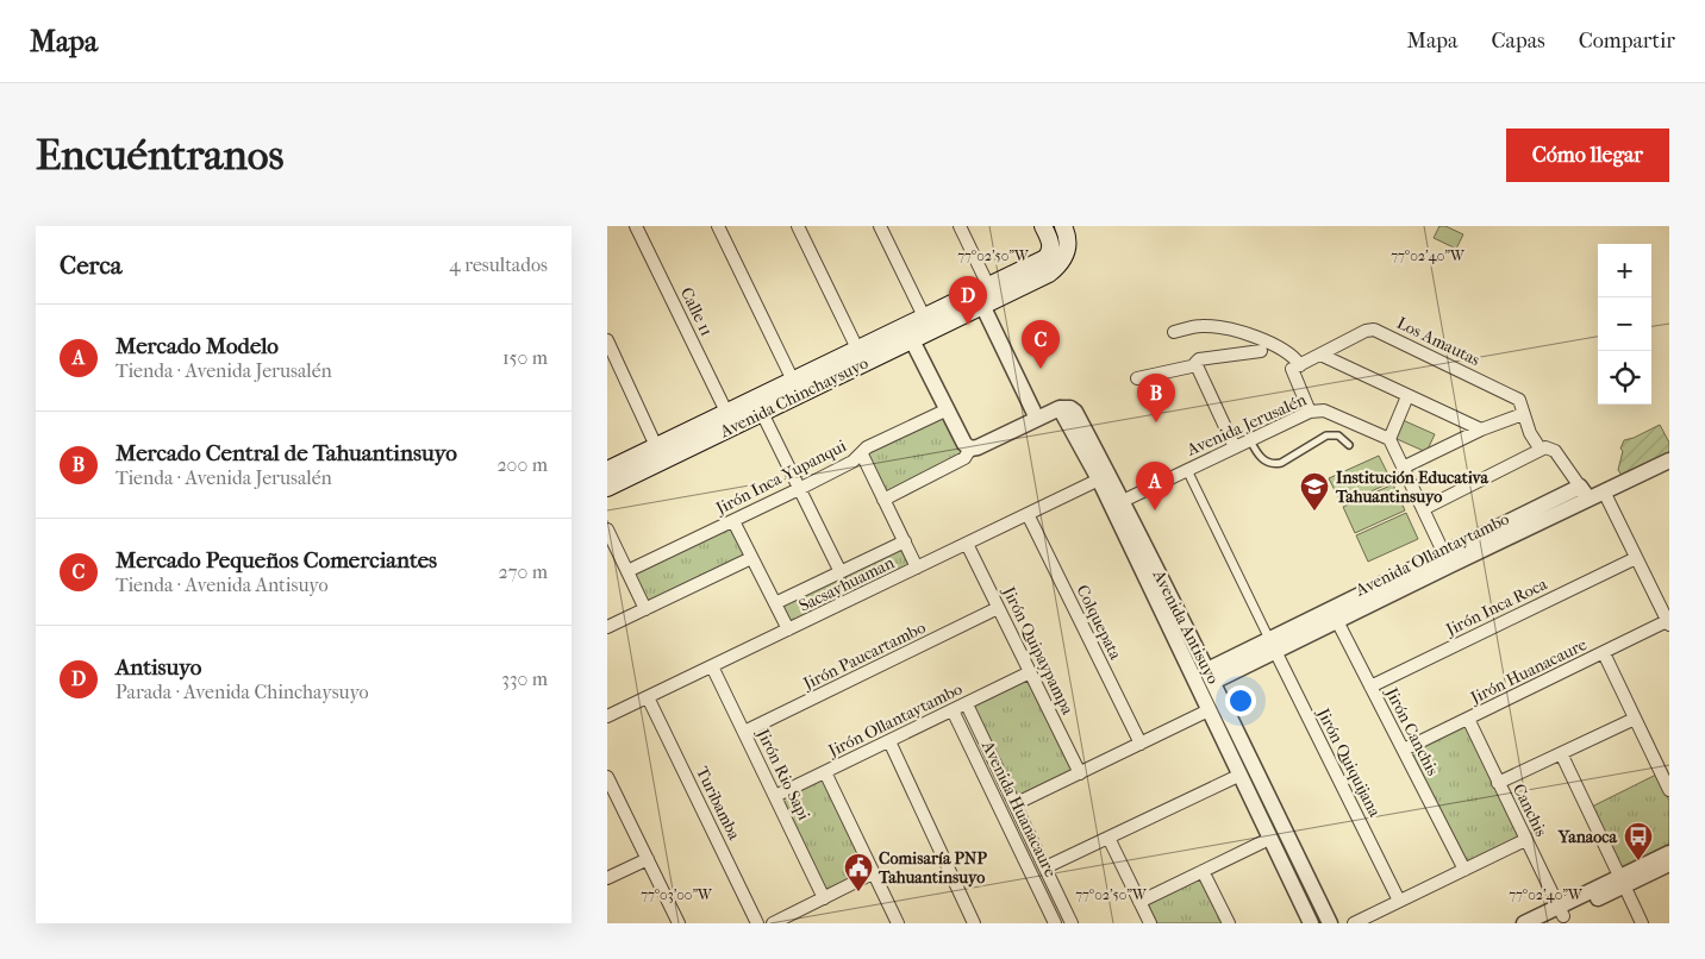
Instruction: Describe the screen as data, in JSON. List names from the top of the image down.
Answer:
{
  "streets": {
    "main road": ["Avenida Chinchaysuyo"],
    "street": [
      "Calle 11",
      "Los Amautas",
      "Avenida Jerusalén",
      "Jirón Inca Yupanqui",
      "Avenida Ollantaytambo",
      "Sacsayhuaman",
      "Jirón Inca Roca",
      "Colquepata",
      "Avenida Antisuyo",
      "Jirón Quipaypampa",
      "Jirón Paucartambo",
      "Jirón Huanacaure",
      "Jirón Ollantaytambo",
      "Jirón Canchis",
      "Jirón Quiquijana",
      "Jirón Rio Sapi",
      "Turibamba",
      "Avenida Huanacaure",
      "Canchis"
    ]
  },
  "crossings": [
    ["Calle 11", "Avenida Chinchaysuyo"],
    ["Avenida Jerusalén", "Avenida Antisuyo"],
    ["Avenida Ollantaytambo", "Avenida Antisuyo"],
    ["Avenida Ollantaytambo", "Jirón Canchis"],
    ["Avenida Ollantaytambo", "Jirón Quiquijana"],
    ["Sacsayhuaman", "Colquepata"],
    ["Sacsayhuaman", "Avenida Antisuyo"],
    ["Sacsayhuaman", "Jirón Quipaypampa"],
    ["Sacsayhuaman", "Jirón Rio Sapi"],
    ["Sacsayhuaman", "Turibamba"],
    ["Jirón Inca Roca", "Jirón Canchis"],
    ["Jirón Quipaypampa", "Jirón Paucartambo"],
    ["Jirón Quipaypampa", "Jirón Ollantaytambo"],
    ["Jirón Paucartambo", "Jirón Rio Sapi"],
    ["Jirón Huanacaure", "Jirón Canchis"],
    ["Jirón Huanacaure", "Canchis"],
    ["Jirón Ollantaytambo", "Jirón Rio Sapi"],
    ["Jirón Ollantaytambo", "Avenida Huanacaure"]
  ],
  "places": {
    "school or university": ["Institución Educativa Tahuantinsuyo"],
    "bus stop": ["Yanaoca"],
    "public building": ["Comisaría PNP Tahuantinsuyo"]
  },
  "page": {
    "header": "Mapa",
    "nav": ["Mapa", "Capas", "Compartir"],
    "buttons": "Cómo llegar",
    "title": "Encuéntranos",
    "heading": ["Cerca", "4 resultados"],
    "map_buttons": ["+", "−"],
    "pins": [
      "D",
      "C",
      "B",
      "A"
    ],
    "list": [
      {
        "mark": "A",
        "name": "Mercado Modelo",
        "note": "Tienda · Avenida Jerusalén",
        "value": "150 m"
      },
      {
        "mark": "B",
        "name": "Mercado Central de Tahuantinsuyo",
        "note": "Tienda · Avenida Jerusalén",
        "value": "200 m"
      },
      {
        "mark": "C",
        "name": "Mercado Pequeños Comerciantes",
        "note": "Tienda · Avenida Antisuyo",
        "value": "270 m"
      },
      {
        "mark": "D",
        "name": "Antisuyo",
        "note": "Parada · Avenida Chinchaysuyo",
        "value": "330 m"
      }
    ]
  },
  "coordinates": ["77°02'50\"W", "77°02'40\"W", "77°03'00\"W"]
}
